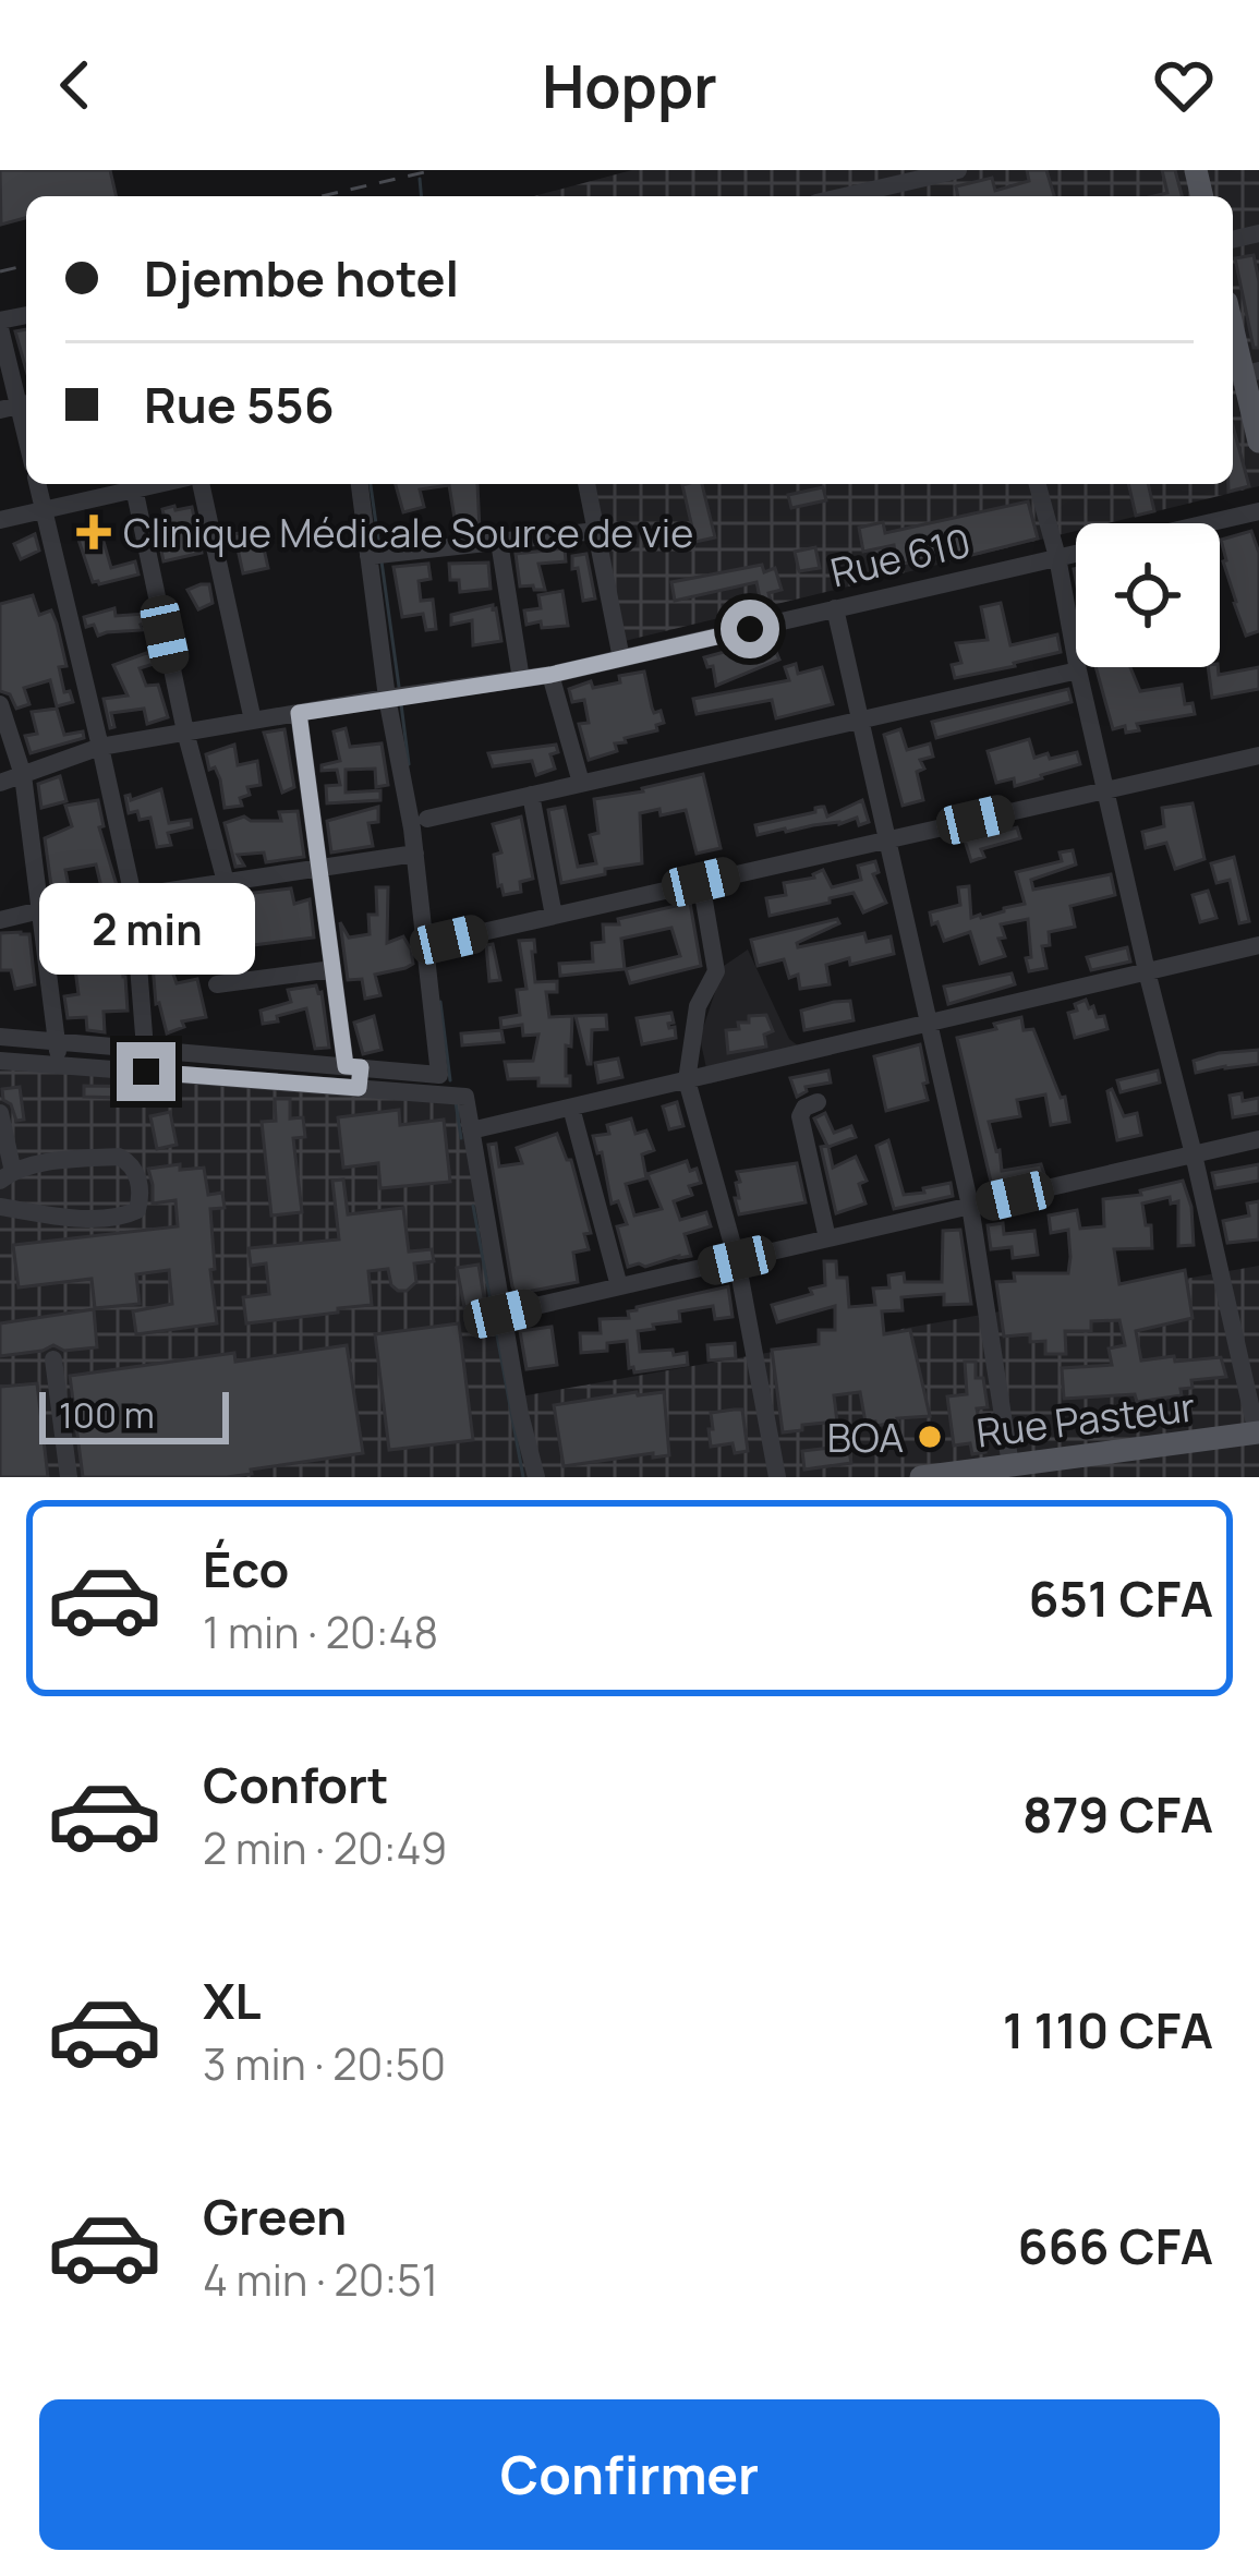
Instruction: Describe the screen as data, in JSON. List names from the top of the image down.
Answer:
{
  "streets": {
    "main road": ["Rue Pasteur"],
    "street": ["Rue 610"]
  },
  "places": {
    "health": ["Clinique Médicale Source de vie"],
    "other": ["BOA"]
  },
  "scale_bar": "100 m",
  "page": {
    "header": "Hoppr",
    "banner": ["Djembe hotel", "Rue 556"],
    "bubble": "2 min",
    "scale": "100 m",
    "list": [
      {
        "name": "Éco",
        "note": "1 min · 20:48",
        "value": "651 CFA"
      },
      {
        "name": "Confort",
        "note": "2 min · 20:49",
        "value": "879 CFA"
      },
      {
        "name": "XL",
        "note": "3 min · 20:50",
        "value": "1 110 CFA"
      },
      {
        "name": "Green",
        "note": "4 min · 20:51",
        "value": "666 CFA"
      }
    ],
    "buttons": "Confirmer"
  }
}
